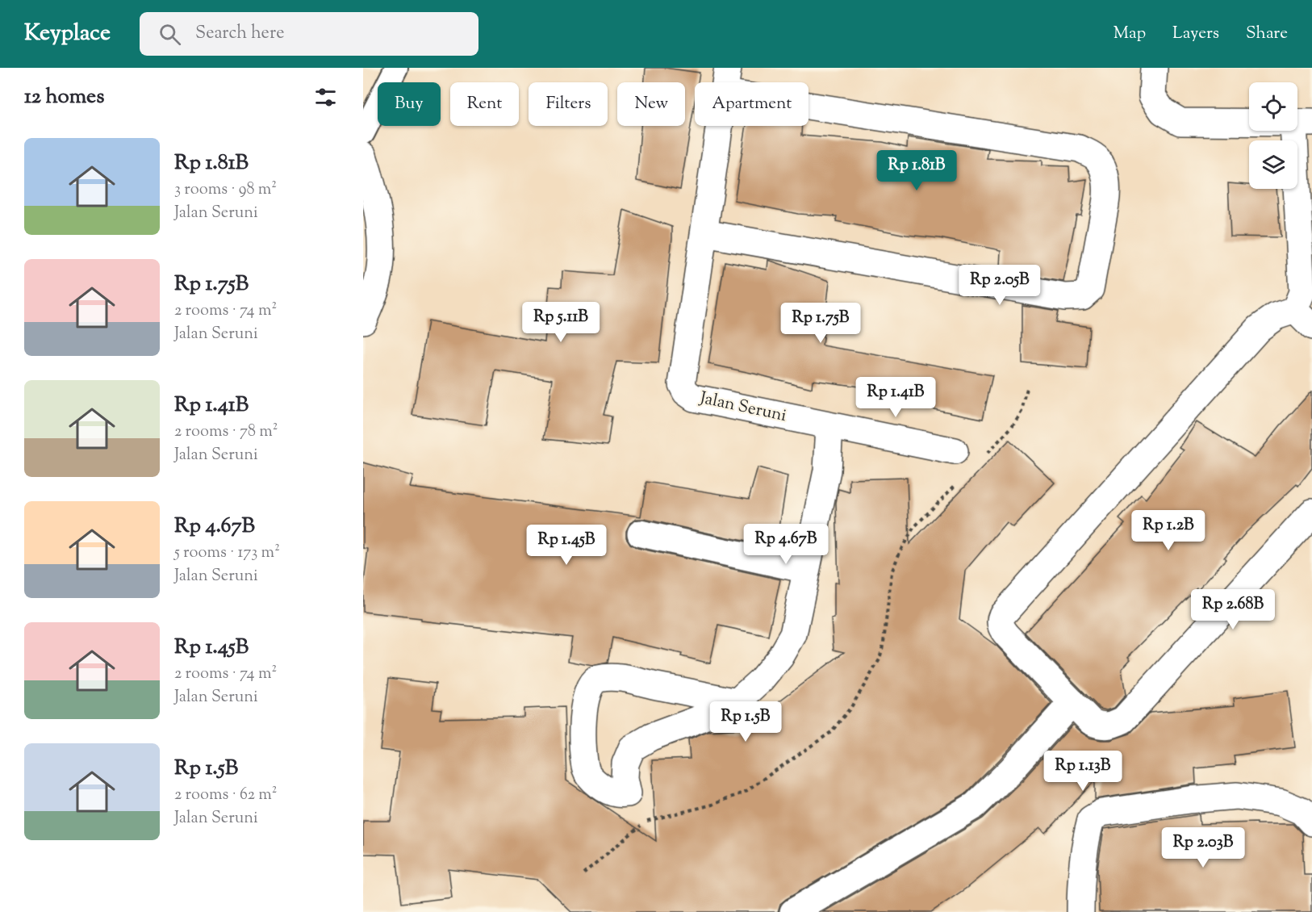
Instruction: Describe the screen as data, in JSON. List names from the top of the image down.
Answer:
{
  "streets": {
    "street": ["Jalan Seruni"]
  },
  "page": {
    "header": "Keyplace",
    "search": "Search here",
    "nav": ["Map", "Layers", "Share"],
    "heading": "12 homes",
    "chip": [
      "Buy",
      "Rent",
      "Filters",
      "New",
      "Apartment"
    ],
    "list": [
      {
        "name": "Rp 1.81B",
        "note": "3 rooms · 98 m² · Jalan Seruni"
      },
      {
        "name": "Rp 1.75B",
        "note": "2 rooms · 74 m² · Jalan Seruni"
      },
      {
        "name": "Rp 1.41B",
        "note": "2 rooms · 78 m² · Jalan Seruni"
      },
      {
        "name": "Rp 4.67B",
        "note": "5 rooms · 173 m² · Jalan Seruni"
      },
      {
        "name": "Rp 1.45B",
        "note": "2 rooms · 74 m² · Jalan Seruni"
      },
      {
        "name": "Rp 1.5B",
        "note": "2 rooms · 62 m² · Jalan Seruni"
      }
    ],
    "price": [
      "Rp 1.81B",
      "Rp 2.05B",
      "Rp 5.11B",
      "Rp 1.75B",
      "Rp 1.41B",
      "Rp 1.2B",
      "Rp 4.67B",
      "Rp 1.45B",
      "Rp 2.68B",
      "Rp 1.5B",
      "Rp 1.13B",
      "Rp 2.03B"
    ]
  }
}
